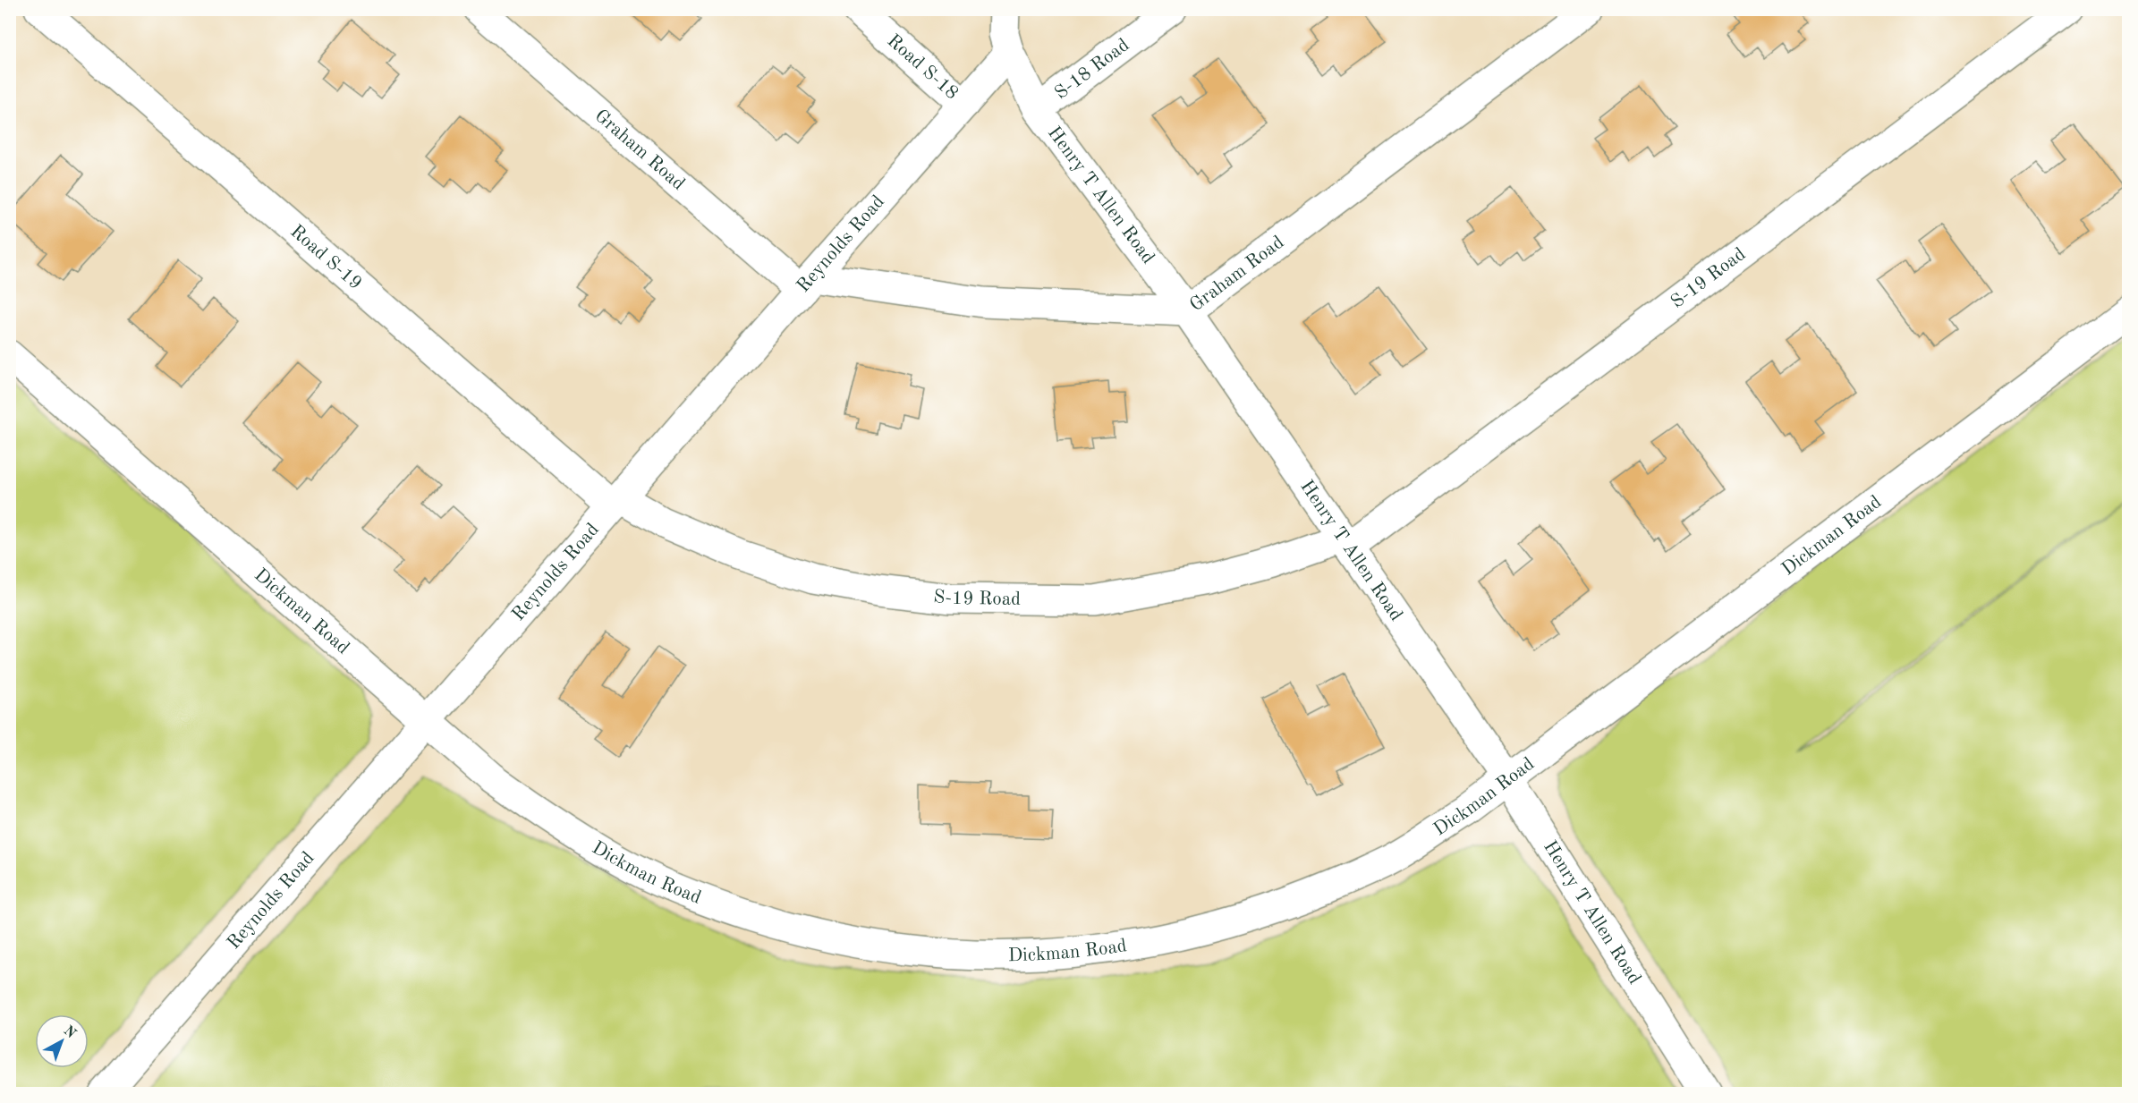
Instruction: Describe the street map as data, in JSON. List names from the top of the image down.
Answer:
{
  "streets": {
    "street": [
      "Road S-18",
      "S-18 Road",
      "Graham Road",
      "Henry T Allen Road",
      "Reynolds Road",
      "Road S-19",
      "S-19 Road",
      "Dickman Road"
    ]
  },
  "crossings": [
    ["Road S-18", "Reynolds Road"],
    ["S-18 Road", "Henry T Allen Road"],
    ["Graham Road", "Henry T Allen Road"],
    ["Graham Road", "Reynolds Road"],
    ["Henry T Allen Road", "Reynolds Road"],
    ["Henry T Allen Road", "S-19 Road"],
    ["Henry T Allen Road", "Dickman Road"],
    ["Reynolds Road", "Road S-19"],
    ["Reynolds Road", "S-19 Road"],
    ["Reynolds Road", "Dickman Road"],
    ["Road S-19", "S-19 Road"]
  ],
  "north": "top right"
}
